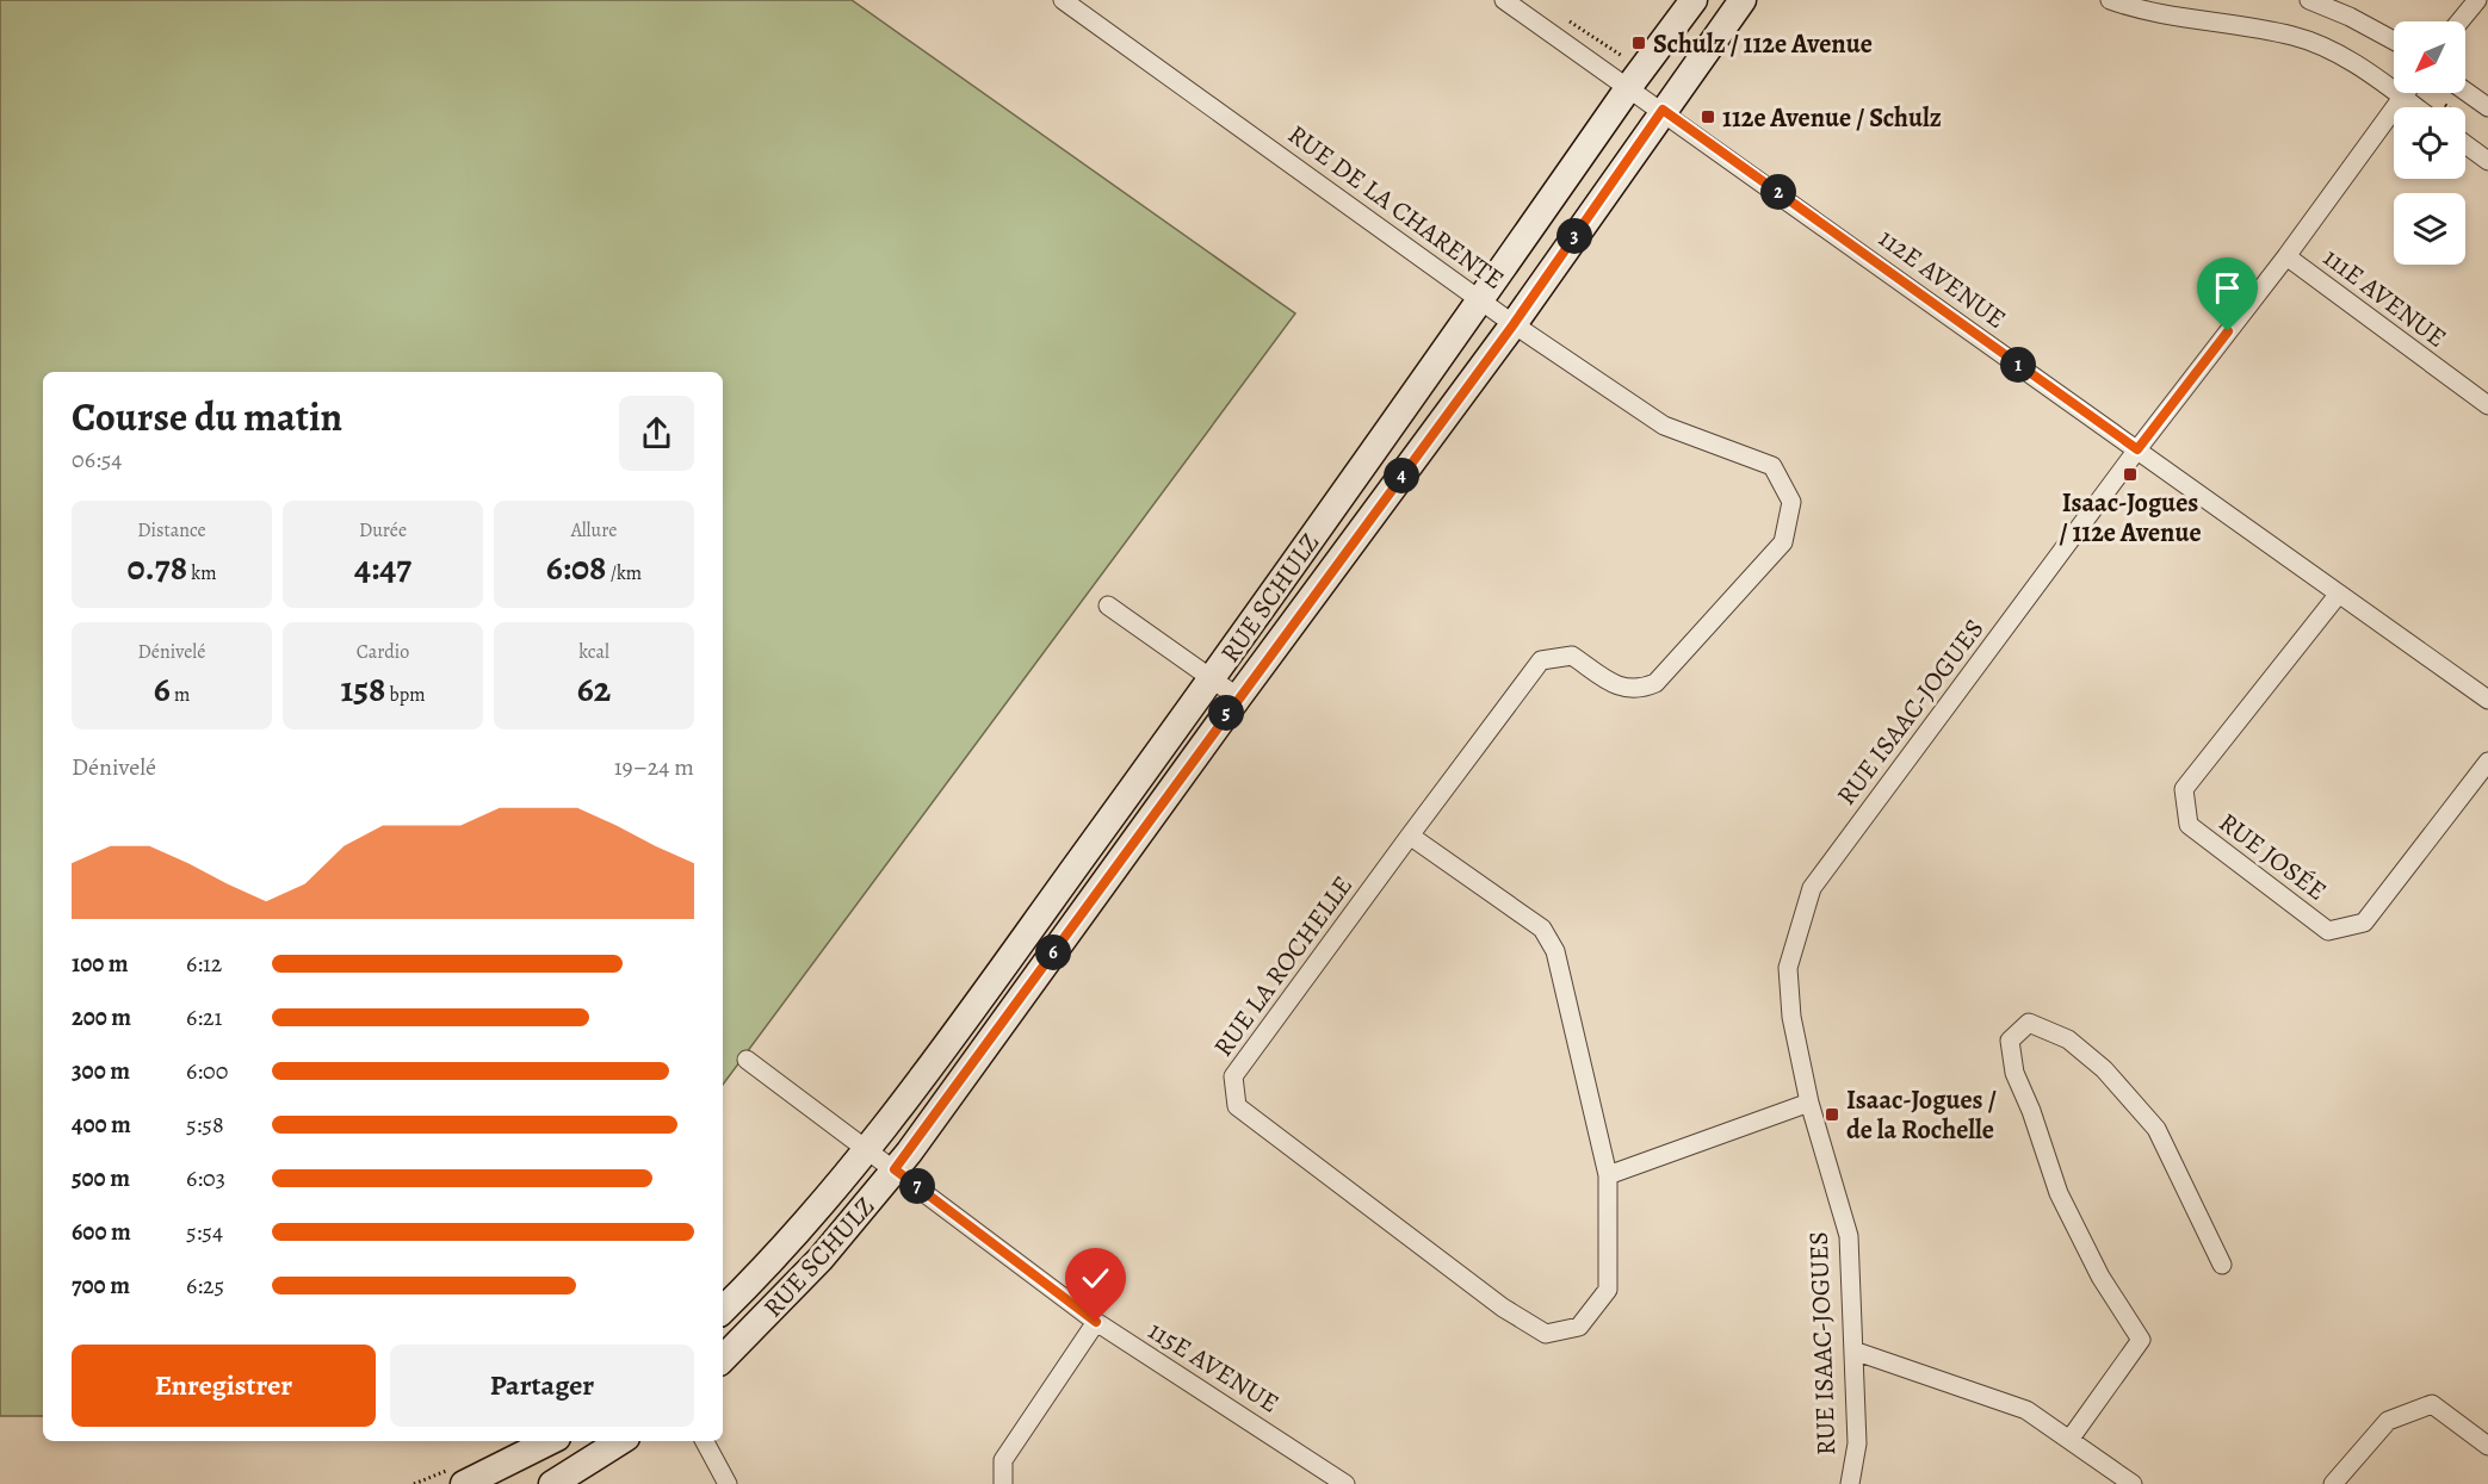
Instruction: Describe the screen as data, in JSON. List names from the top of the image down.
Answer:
{
  "streets": {
    "street": [
      "RUE DE LA CHARENTE",
      "112E AVENUE",
      "111E AVENUE",
      "RUE SCHULZ",
      "RUE ISAAC-JOGUES",
      "RUE JOSÉE",
      "RUE LA ROCHELLE",
      "115E AVENUE"
    ]
  },
  "crossings": [
    ["RUE DE LA CHARENTE", "RUE SCHULZ"],
    ["RUE DE LA CHARENTE", "RUE LA ROCHELLE"],
    ["112E AVENUE", "RUE SCHULZ"],
    ["112E AVENUE", "RUE ISAAC-JOGUES"],
    ["112E AVENUE", "RUE JOSÉE"],
    ["111E AVENUE", "RUE ISAAC-JOGUES"],
    ["RUE SCHULZ", "115E AVENUE"]
  ],
  "places": {
    "transit": [
      "Schulz / 112e Avenue",
      "112e Avenue / Schulz",
      "Isaac-Jogues / 112e Avenue",
      "Isaac-Jogues / de la Rochelle"
    ]
  },
  "north": "bottom left",
  "page": {
    "pins": [
      "2",
      "3",
      "1",
      "4",
      "5",
      "6",
      "7"
    ],
    "heading": ["Course du matin", "06:54"],
    "stats": [
      ["Distance", "0.78 km"],
      ["Durée", "4:47"],
      ["Allure", "6:08 /km"],
      ["Dénivelé", "6 m"],
      ["Cardio", "158 bpm"],
      ["kcal", "62"]
    ],
    "chart": ["Dénivelé", "19–24 m"],
    "list": [
      {
        "name": "100 m",
        "note": "6:12"
      },
      {
        "name": "200 m",
        "note": "6:21"
      },
      {
        "name": "300 m",
        "note": "6:00"
      },
      {
        "name": "400 m",
        "note": "5:58"
      },
      {
        "name": "500 m",
        "note": "6:03"
      },
      {
        "name": "600 m",
        "note": "5:54"
      },
      {
        "name": "700 m",
        "note": "6:25"
      }
    ],
    "buttons": ["Enregistrer", "Partager"]
  }
}
